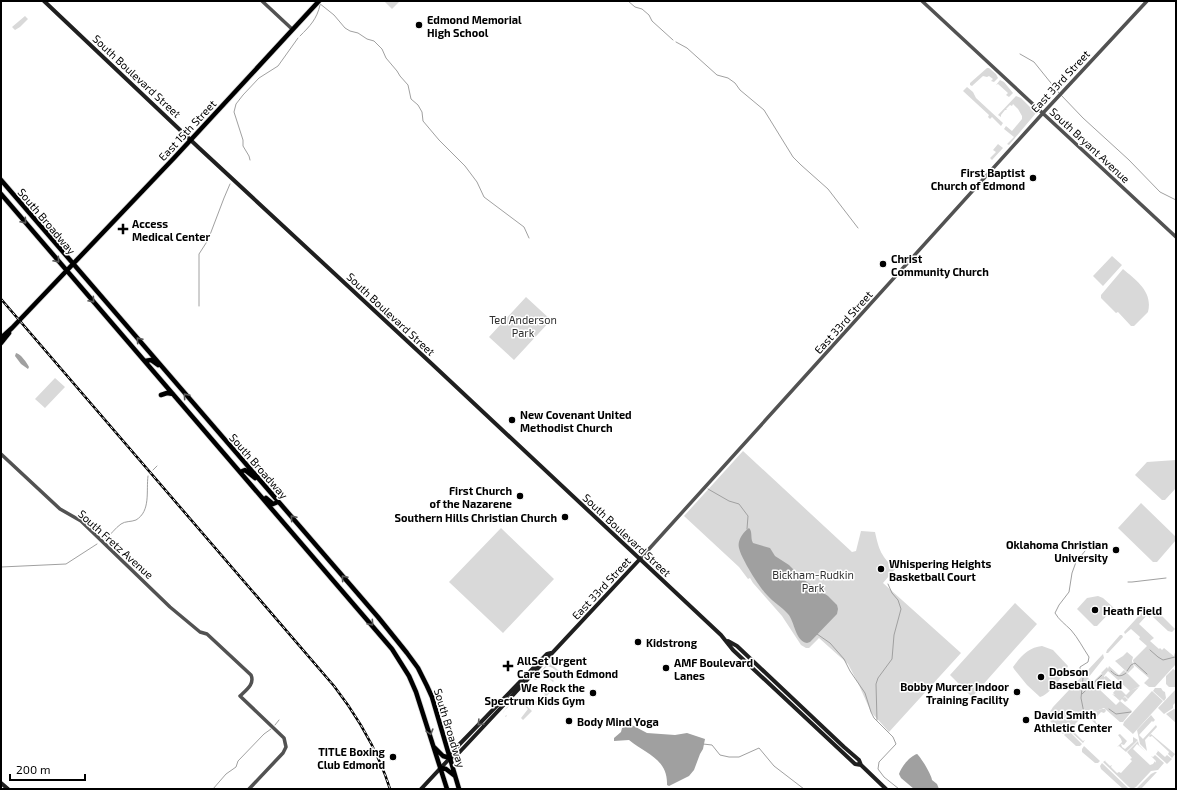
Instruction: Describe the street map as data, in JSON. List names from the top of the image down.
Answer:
{
  "streets": {
    "main road": [
      "South Boulevard Street",
      "East 33rd Street",
      "East 15th Street",
      "South Broadway"
    ],
    "street": ["South Bryant Avenue", "South Fretz Avenue"]
  },
  "crossings": [
    ["South Boulevard Street", "East 33rd Street"],
    ["South Boulevard Street", "East 15th Street"],
    ["East 33rd Street", "South Bryant Avenue"],
    ["East 33rd Street", "South Broadway"],
    ["East 15th Street", "South Broadway"]
  ],
  "parks": ["Ted Anderson Park", "Bickham-Rudkin Park"],
  "places": {
    "other": [
      "Edmond Memorial High School",
      "First Baptist Church of Edmond",
      "Christ Community Church",
      "New Covenant United Methodist Church",
      "First Church of the Nazarene",
      "Southern Hills Christian Church",
      "Oklahoma Christian University",
      "Whispering Heights Basketball Court",
      "Heath Field",
      "Kidstrong",
      "AMF Boulevard Lanes",
      "Dobson Baseball Field",
      "Bobby Murcer Indoor Training Facility",
      "We Rock the Spectrum Kids Gym",
      "David Smith Athletic Center",
      "Body Mind Yoga",
      "TITLE Boxing Club Edmond"
    ],
    "health": ["Access Medical Center", "AllSet Urgent Care South Edmond"]
  },
  "scale_bar": "200 m"
}
